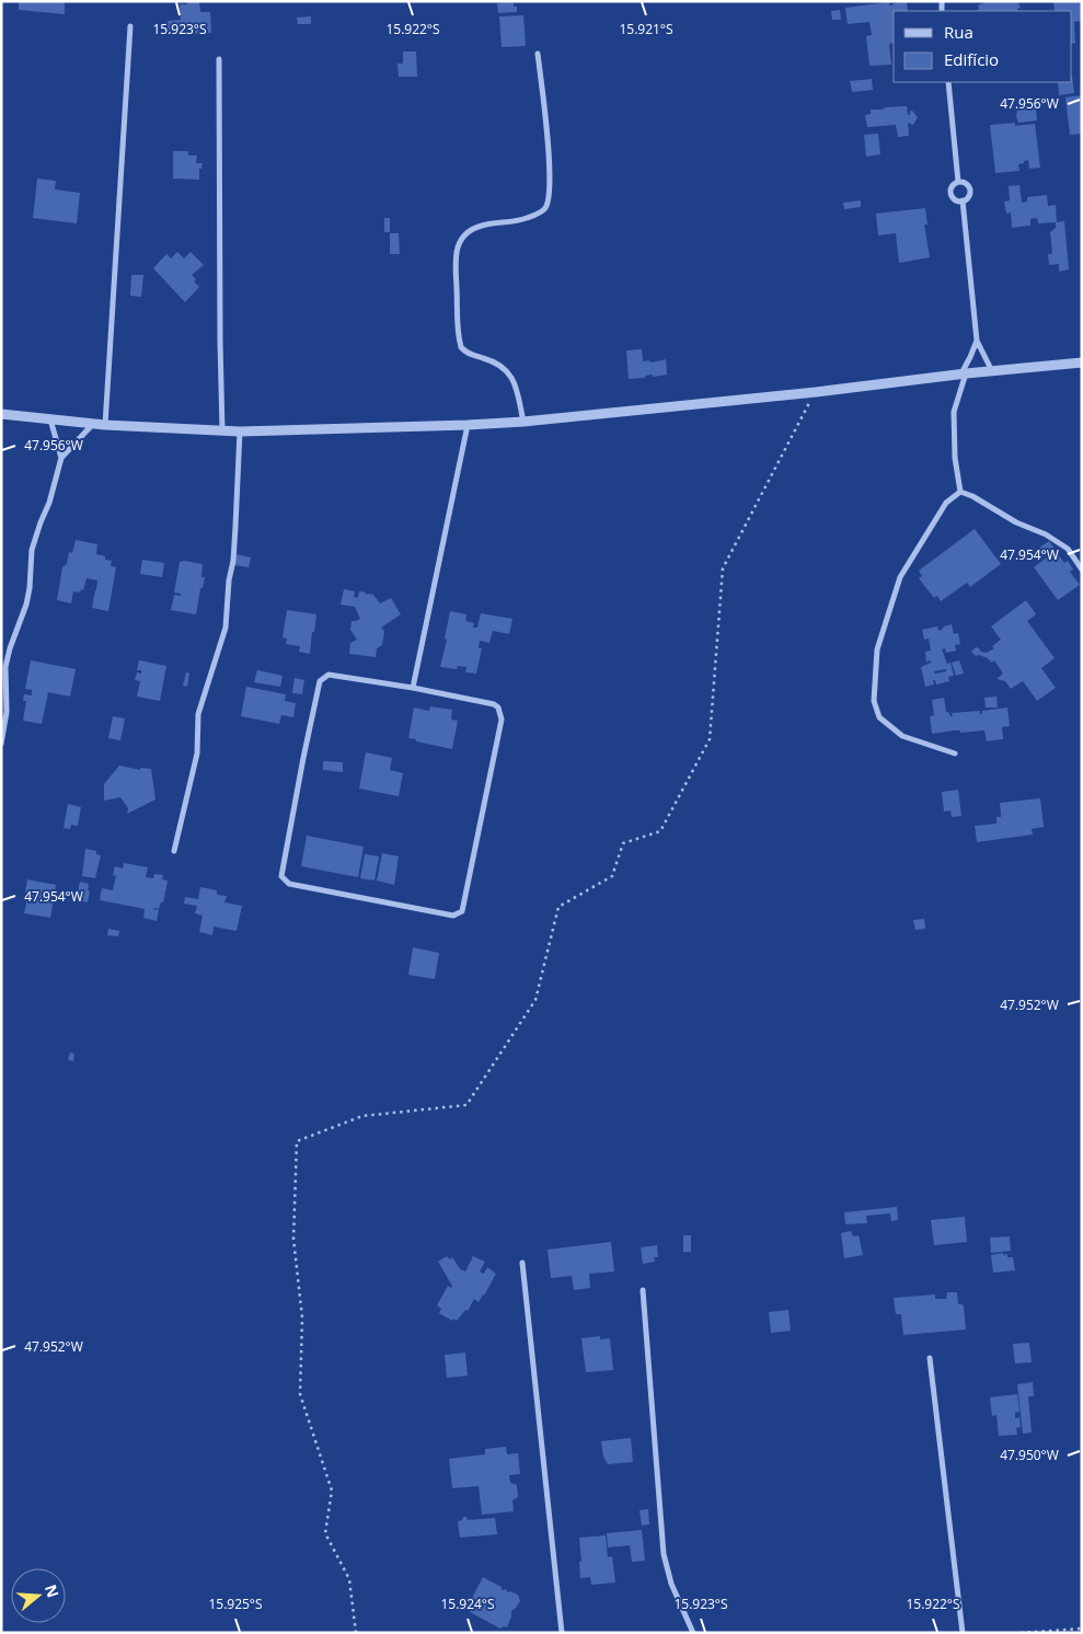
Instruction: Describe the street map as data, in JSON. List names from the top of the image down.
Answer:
{
  "legend": ["Rua", "Edifício"],
  "north": "right",
  "coordinates": [
    "15.923°S",
    "15.922°S",
    "15.921°S",
    "47.956°W",
    "47.954°W",
    "47.952°W",
    "47.950°W",
    "15.925°S",
    "15.924°S"
  ]
}
